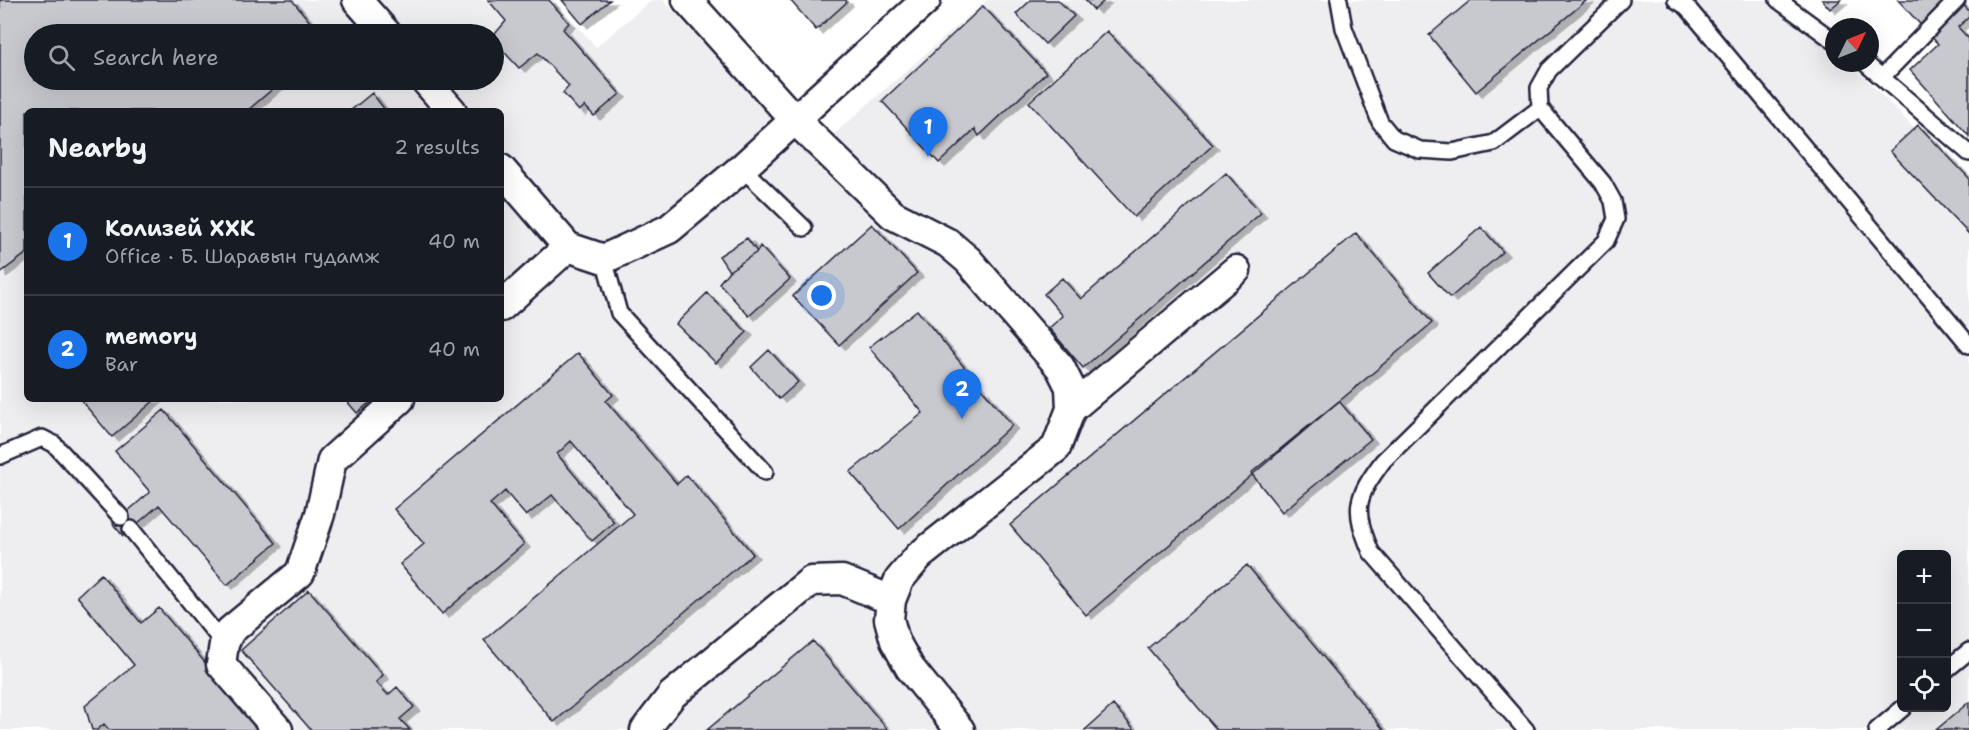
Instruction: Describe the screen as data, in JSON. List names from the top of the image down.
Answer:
{
  "north": "top right",
  "page": {
    "search": "Search here",
    "pins": ["1", "2"],
    "heading": ["Nearby", "2 results"],
    "list": [
      {
        "mark": "1",
        "name": "Колизей ХХК",
        "note": "Office · Б. Шаравын гудамж",
        "value": "40 m"
      },
      {
        "mark": "2",
        "name": "memory",
        "note": "Bar",
        "value": "40 m"
      }
    ],
    "map_buttons": ["+", "−"]
  }
}
